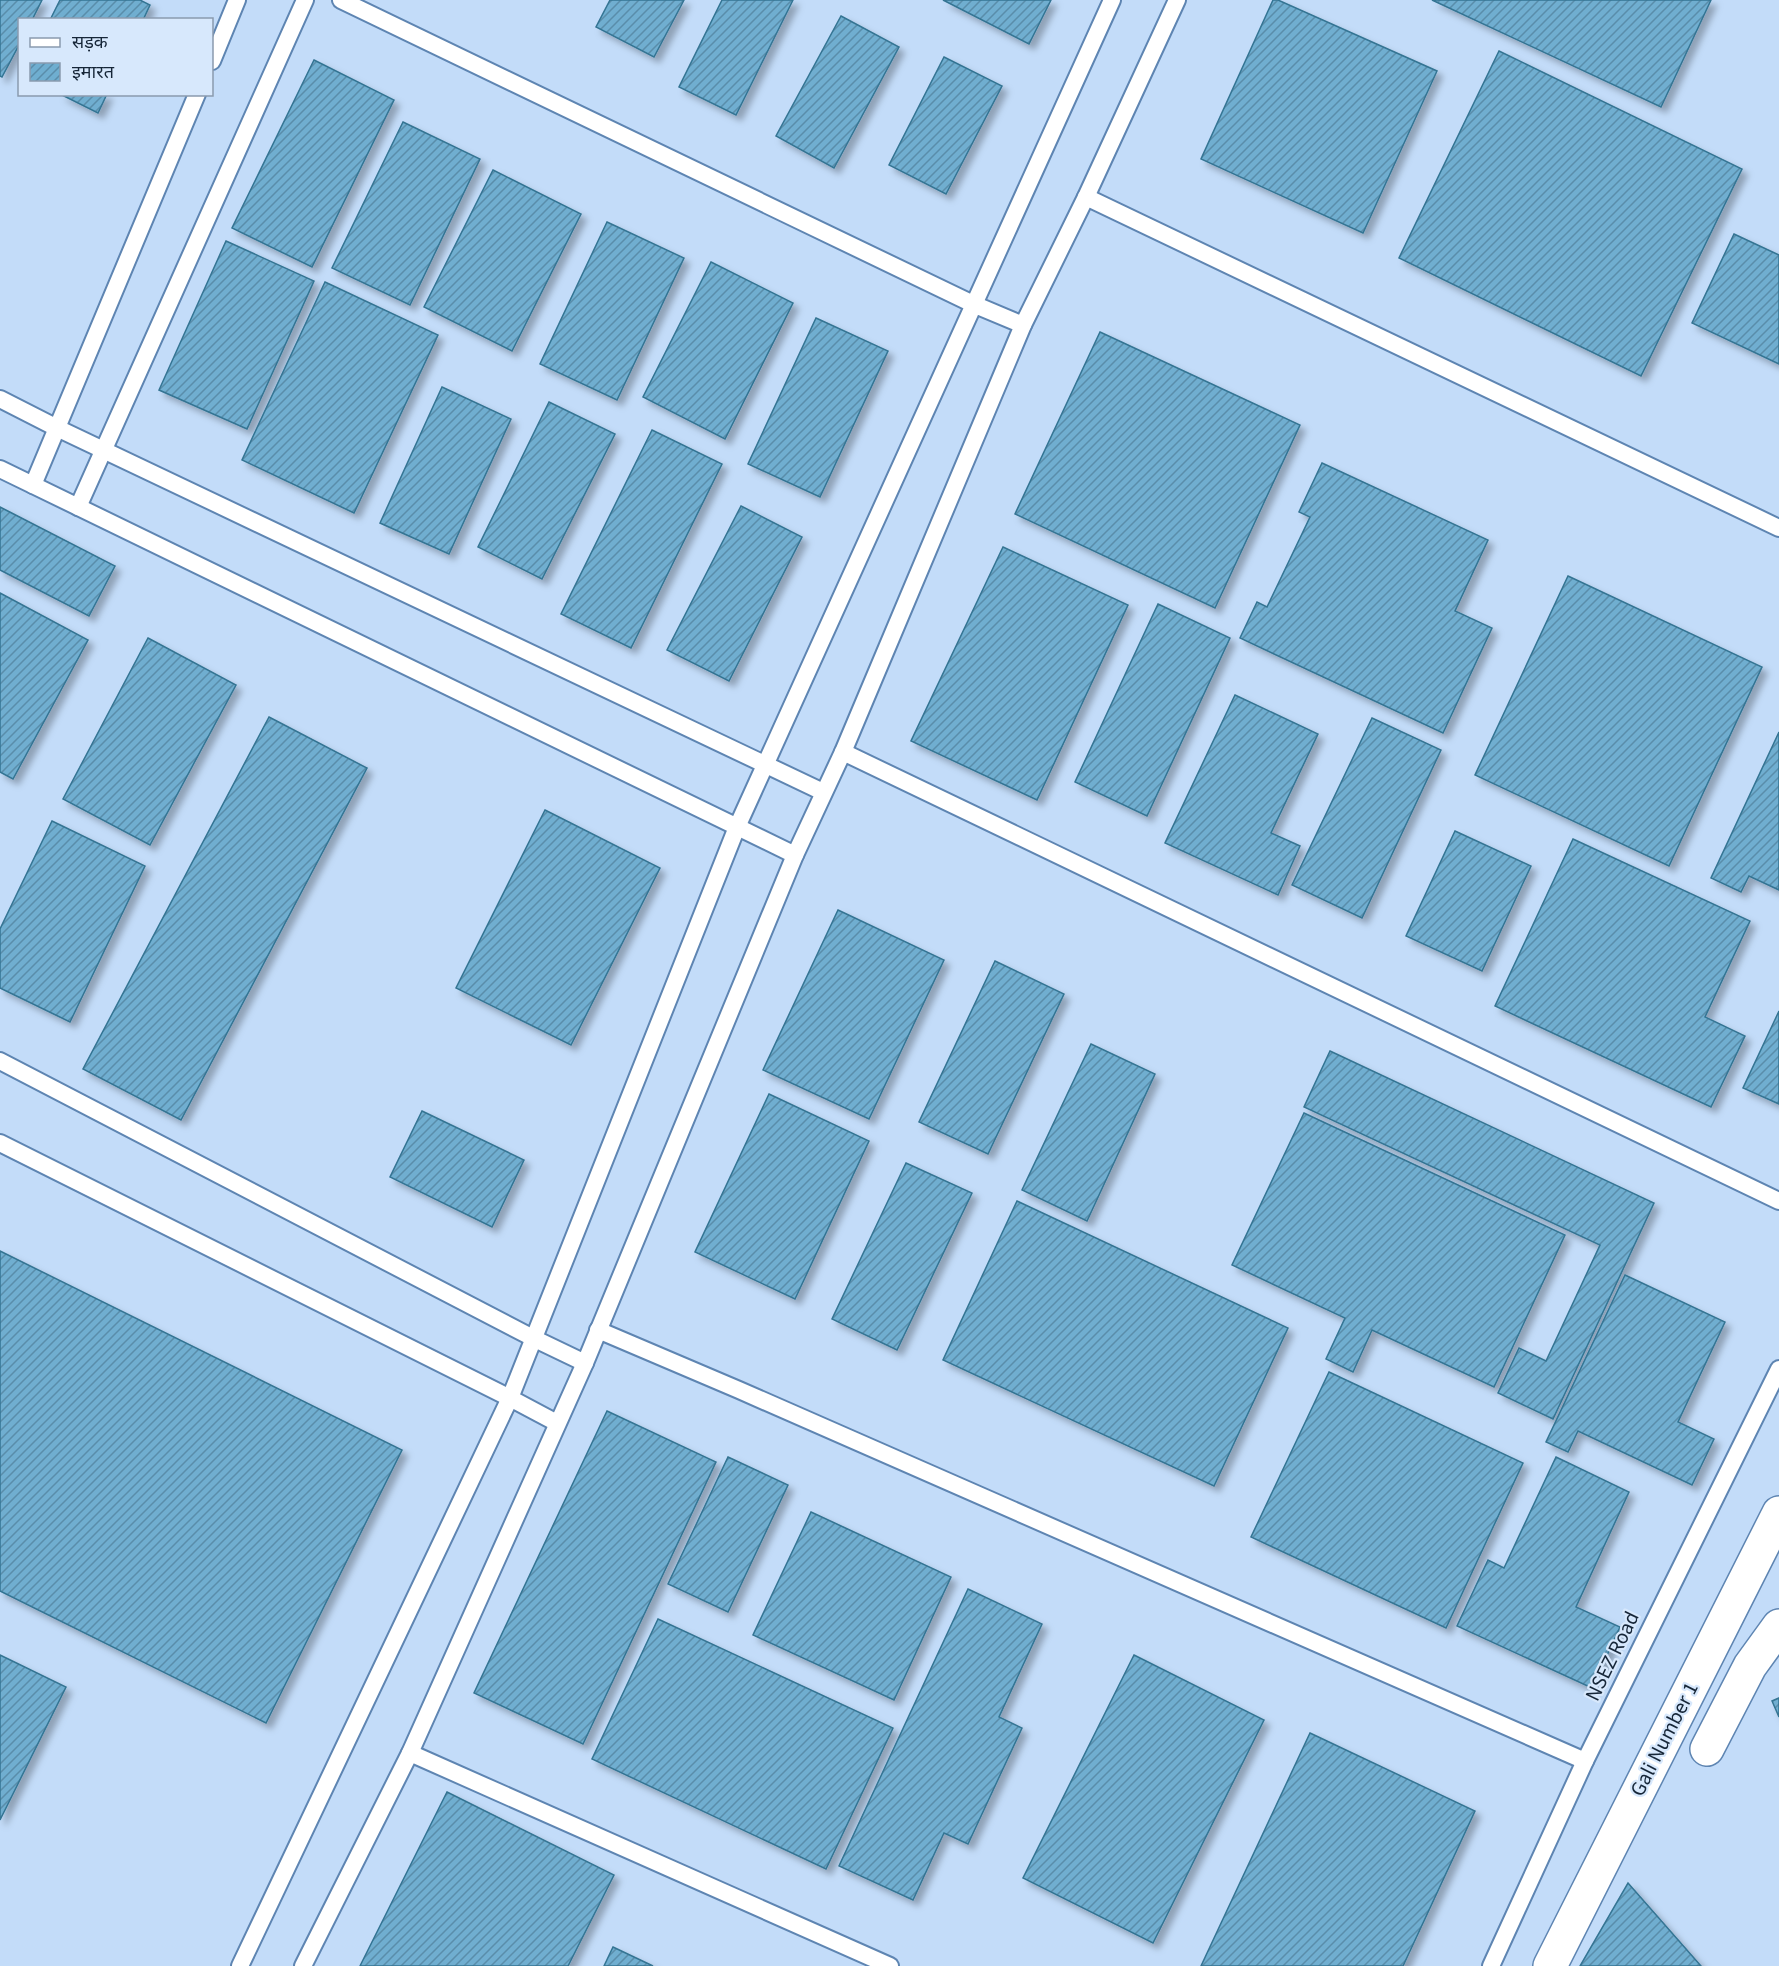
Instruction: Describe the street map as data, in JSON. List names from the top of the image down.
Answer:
{
  "streets": {
    "street": ["Gali Number 1"],
    "lane": ["NSEZ Road"]
  },
  "legend": ["सड़क", "इमारत"]
}
